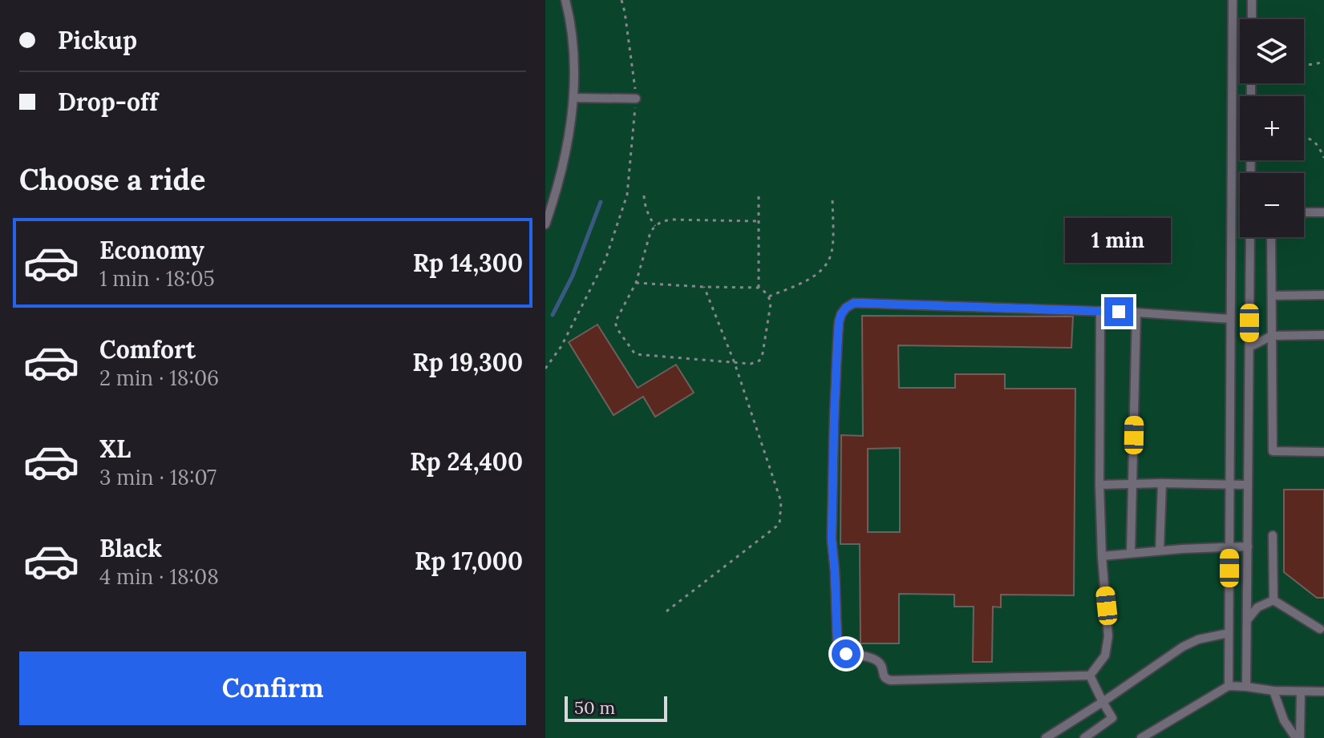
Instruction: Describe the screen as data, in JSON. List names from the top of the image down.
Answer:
{
  "scale_bar": "50 m",
  "page": {
    "banner": ["Pickup", "Drop-off"],
    "map_buttons": ["+", "−"],
    "heading": "Choose a ride",
    "list": [
      {
        "name": "Economy",
        "note": "1 min · 18:05",
        "value": "Rp 14,300"
      },
      {
        "name": "Comfort",
        "note": "2 min · 18:06",
        "value": "Rp 19,300"
      },
      {
        "name": "XL",
        "note": "3 min · 18:07",
        "value": "Rp 24,400"
      },
      {
        "name": "Black",
        "note": "4 min · 18:08",
        "value": "Rp 17,000"
      }
    ],
    "bubble": "1 min",
    "buttons": "Confirm",
    "scale": "50 m"
  }
}
